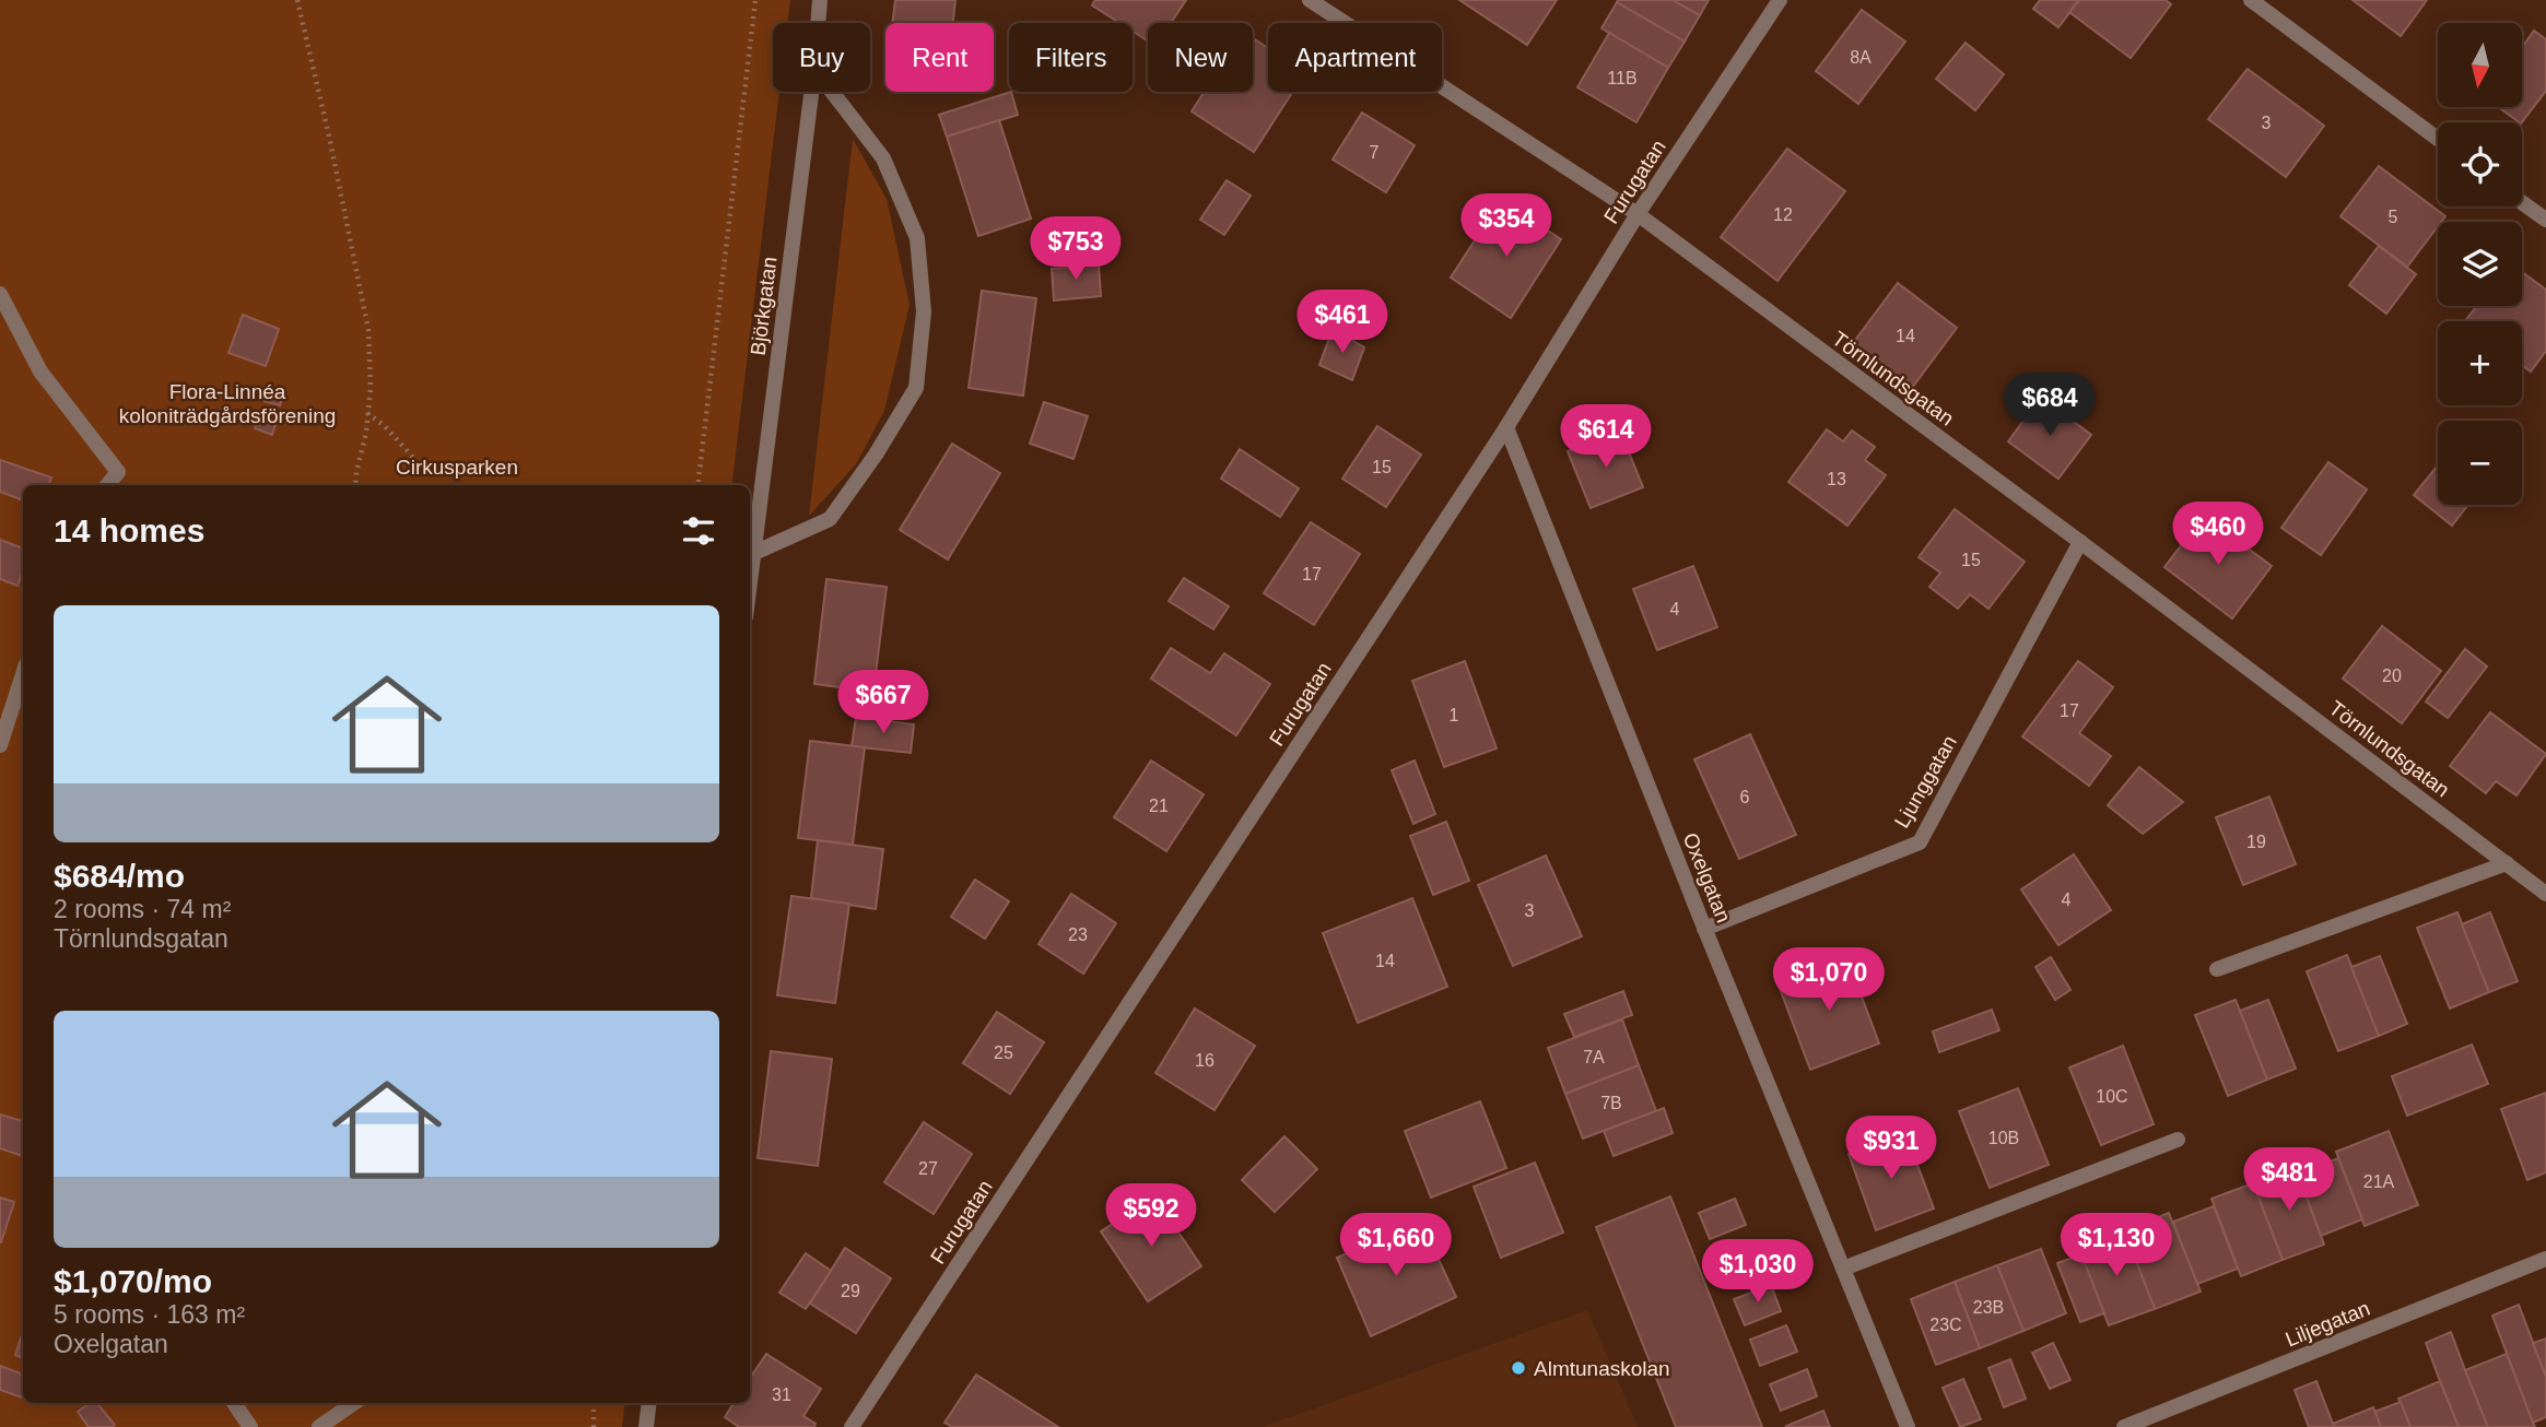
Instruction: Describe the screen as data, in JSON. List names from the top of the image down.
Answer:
{
  "streets": {
    "street": [
      "Furugatan",
      "Björkgatan",
      "Törnlundsgatan",
      "Ljunggatan",
      "Oxelgatan",
      "Liljegatan"
    ]
  },
  "crossings": [
    ["Furugatan", "Törnlundsgatan"],
    ["Furugatan", "Oxelgatan"],
    ["Törnlundsgatan", "Ljunggatan"],
    ["Ljunggatan", "Oxelgatan"]
  ],
  "parks": ["Flora-Linnéa koloniträdgårdsförening", "Cirkusparken"],
  "places": ["Almtunaskolan"],
  "house_numbers": [
    "8A",
    "11B",
    "3",
    "7",
    "12",
    "5",
    "14",
    "15",
    "13",
    "15",
    "17",
    "4",
    "20",
    "17",
    "1",
    "6",
    "21",
    "19",
    "4",
    "3",
    "23",
    "14",
    "25",
    "7A",
    "16",
    "10C",
    "7B",
    "10B",
    "27",
    "21A",
    "29",
    "23B",
    "23C",
    "31"
  ],
  "north": "bottom",
  "page": {
    "map_buttons": ["+", "−"],
    "chip": [
      "Buy",
      "Rent",
      "Filters",
      "New",
      "Apartment"
    ],
    "price": [
      "$354",
      "$753",
      "$461",
      "$684",
      "$614",
      "$460",
      "$667",
      "$1,070",
      "$931",
      "$481",
      "$592",
      "$1,660",
      "$1,130",
      "$1,030"
    ],
    "heading": "14 homes",
    "list": [
      {
        "name": "$684/mo",
        "note": "2 rooms · 74 m² · Törnlundsgatan"
      },
      {
        "name": "$1,070/mo",
        "note": "5 rooms · 163 m² · Oxelgatan"
      }
    ]
  }
}
